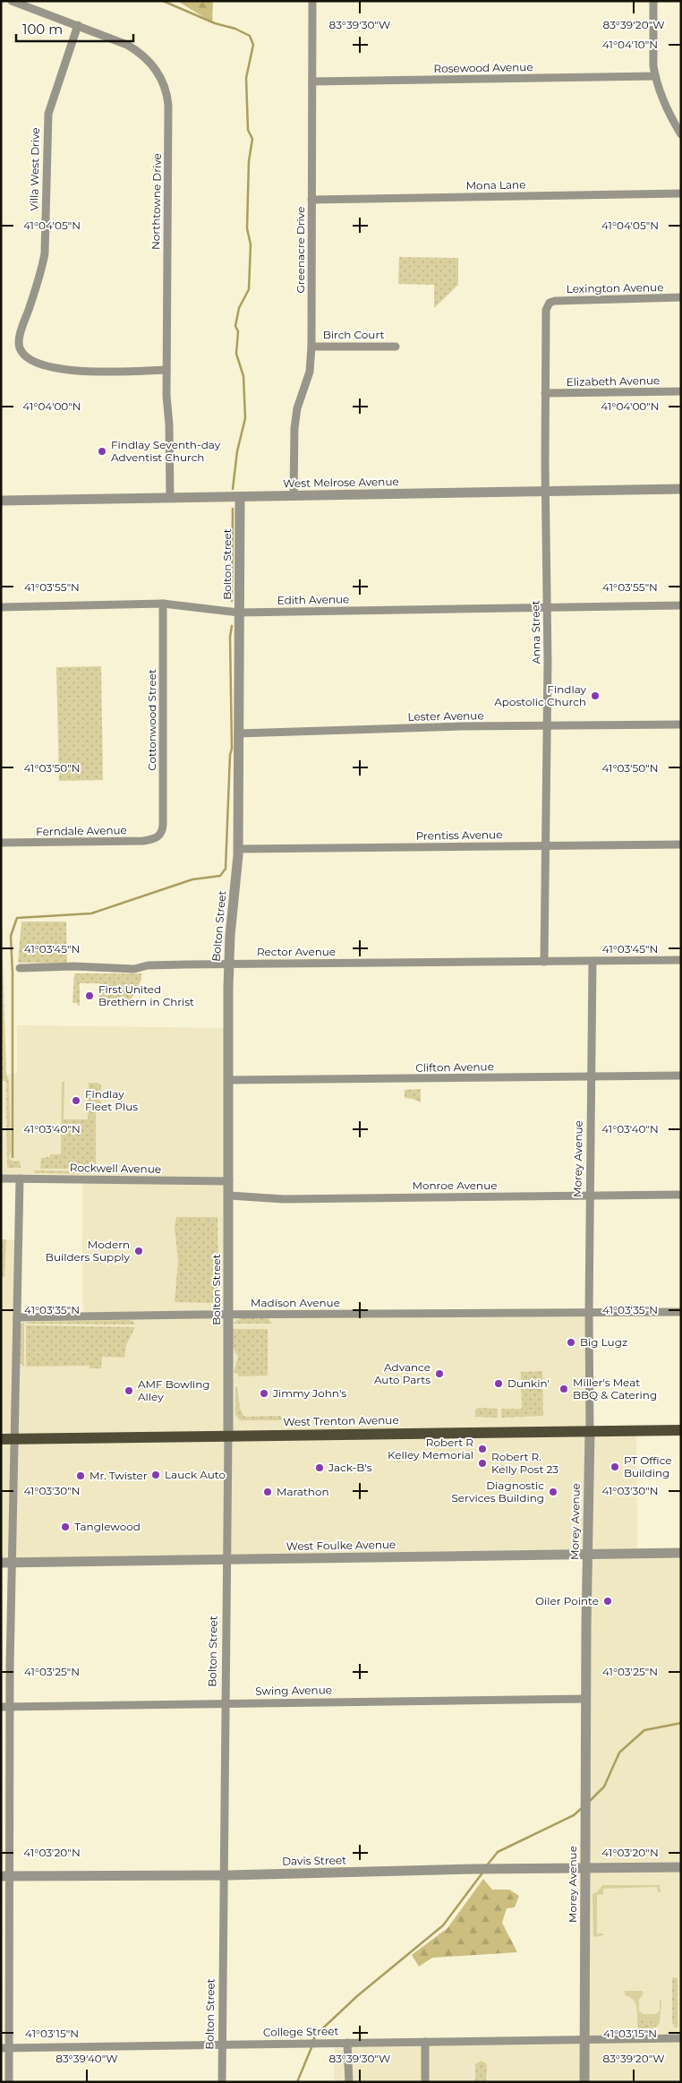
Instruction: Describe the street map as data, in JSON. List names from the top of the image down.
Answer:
{
  "streets": {
    "main road": ["West Trenton Avenue"],
    "street": [
      "Rosewood Avenue",
      "Villa West Drive",
      "Mona Lane",
      "Northtowne Drive",
      "Greenacre Drive",
      "Lexington Avenue",
      "Birch Court",
      "Elizabeth Avenue",
      "West Melrose Avenue",
      "Bolton Street",
      "Edith Avenue",
      "Anna Street",
      "Lester Avenue",
      "Cottonwood Street",
      "Ferndale Avenue",
      "Prentiss Avenue",
      "Rector Avenue",
      "Clifton Avenue",
      "Morey Avenue",
      "Rockwell Avenue",
      "Monroe Avenue",
      "Madison Avenue",
      "West Foulke Avenue",
      "Swing Avenue",
      "Davis Street",
      "College Street"
    ]
  },
  "crossings": [
    ["Rosewood Avenue", "Greenacre Drive"],
    ["Villa West Drive", "Northtowne Drive"],
    ["Mona Lane", "Greenacre Drive"],
    ["Northtowne Drive", "West Melrose Avenue"],
    ["Greenacre Drive", "Birch Court"],
    ["Greenacre Drive", "West Melrose Avenue"],
    ["Lexington Avenue", "Anna Street"],
    ["Elizabeth Avenue", "Anna Street"],
    ["West Melrose Avenue", "Bolton Street"],
    ["West Melrose Avenue", "Anna Street"],
    ["Bolton Street", "Edith Avenue"],
    ["Bolton Street", "Lester Avenue"],
    ["Bolton Street", "Prentiss Avenue"],
    ["Bolton Street", "Rector Avenue"],
    ["Bolton Street", "Clifton Avenue"],
    ["Bolton Street", "Rockwell Avenue"],
    ["Bolton Street", "Monroe Avenue"],
    ["Bolton Street", "Madison Avenue"],
    ["Bolton Street", "West Trenton Avenue"],
    ["Bolton Street", "West Foulke Avenue"],
    ["Bolton Street", "Swing Avenue"],
    ["Bolton Street", "Davis Street"],
    ["Bolton Street", "College Street"],
    ["Edith Avenue", "Anna Street"],
    ["Edith Avenue", "Cottonwood Street"],
    ["Anna Street", "Lester Avenue"],
    ["Anna Street", "Prentiss Avenue"],
    ["Anna Street", "Rector Avenue"],
    ["Cottonwood Street", "Ferndale Avenue"],
    ["Rector Avenue", "Morey Avenue"],
    ["Clifton Avenue", "Morey Avenue"],
    ["Morey Avenue", "Monroe Avenue"],
    ["Morey Avenue", "Madison Avenue"],
    ["Morey Avenue", "West Trenton Avenue"],
    ["Morey Avenue", "West Foulke Avenue"],
    ["Morey Avenue", "Swing Avenue"],
    ["Morey Avenue", "Davis Street"],
    ["Morey Avenue", "College Street"]
  ],
  "places": [
    "Findlay Seventh-day Adventist Church",
    "Findlay Apostolic Church",
    "First United Brethern in Christ",
    "Findlay Fleet Plus",
    "Modern Builders Supply",
    "Big Lugz",
    "Advance Auto Parts",
    "Dunkin'",
    "Miller's Meat BBQ & Catering",
    "AMF Bowling Alley",
    "Jimmy John's",
    "Robert R Kelley Memorial",
    "Robert R. Kelly Post 23",
    "PT Office Building",
    "Jack-B's",
    "Lauck Auto",
    "Mr. Twister",
    "Marathon",
    "Diagnostic Services Building",
    "Tanglewood",
    "Oiler Pointe"
  ],
  "scale_bar": "100 m",
  "coordinates": [
    "83°39'30\"W",
    "83°39'20\"W",
    "41°04'10\"N",
    "41°04'05\"N",
    "41°04'00\"N",
    "41°03'55\"N",
    "41°03'50\"N",
    "41°03'45\"N",
    "41°03'40\"N",
    "41°03'35\"N",
    "41°03'30\"N",
    "41°03'25\"N",
    "41°03'20\"N",
    "41°03'15\"N",
    "83°39'40\"W"
  ]
}
